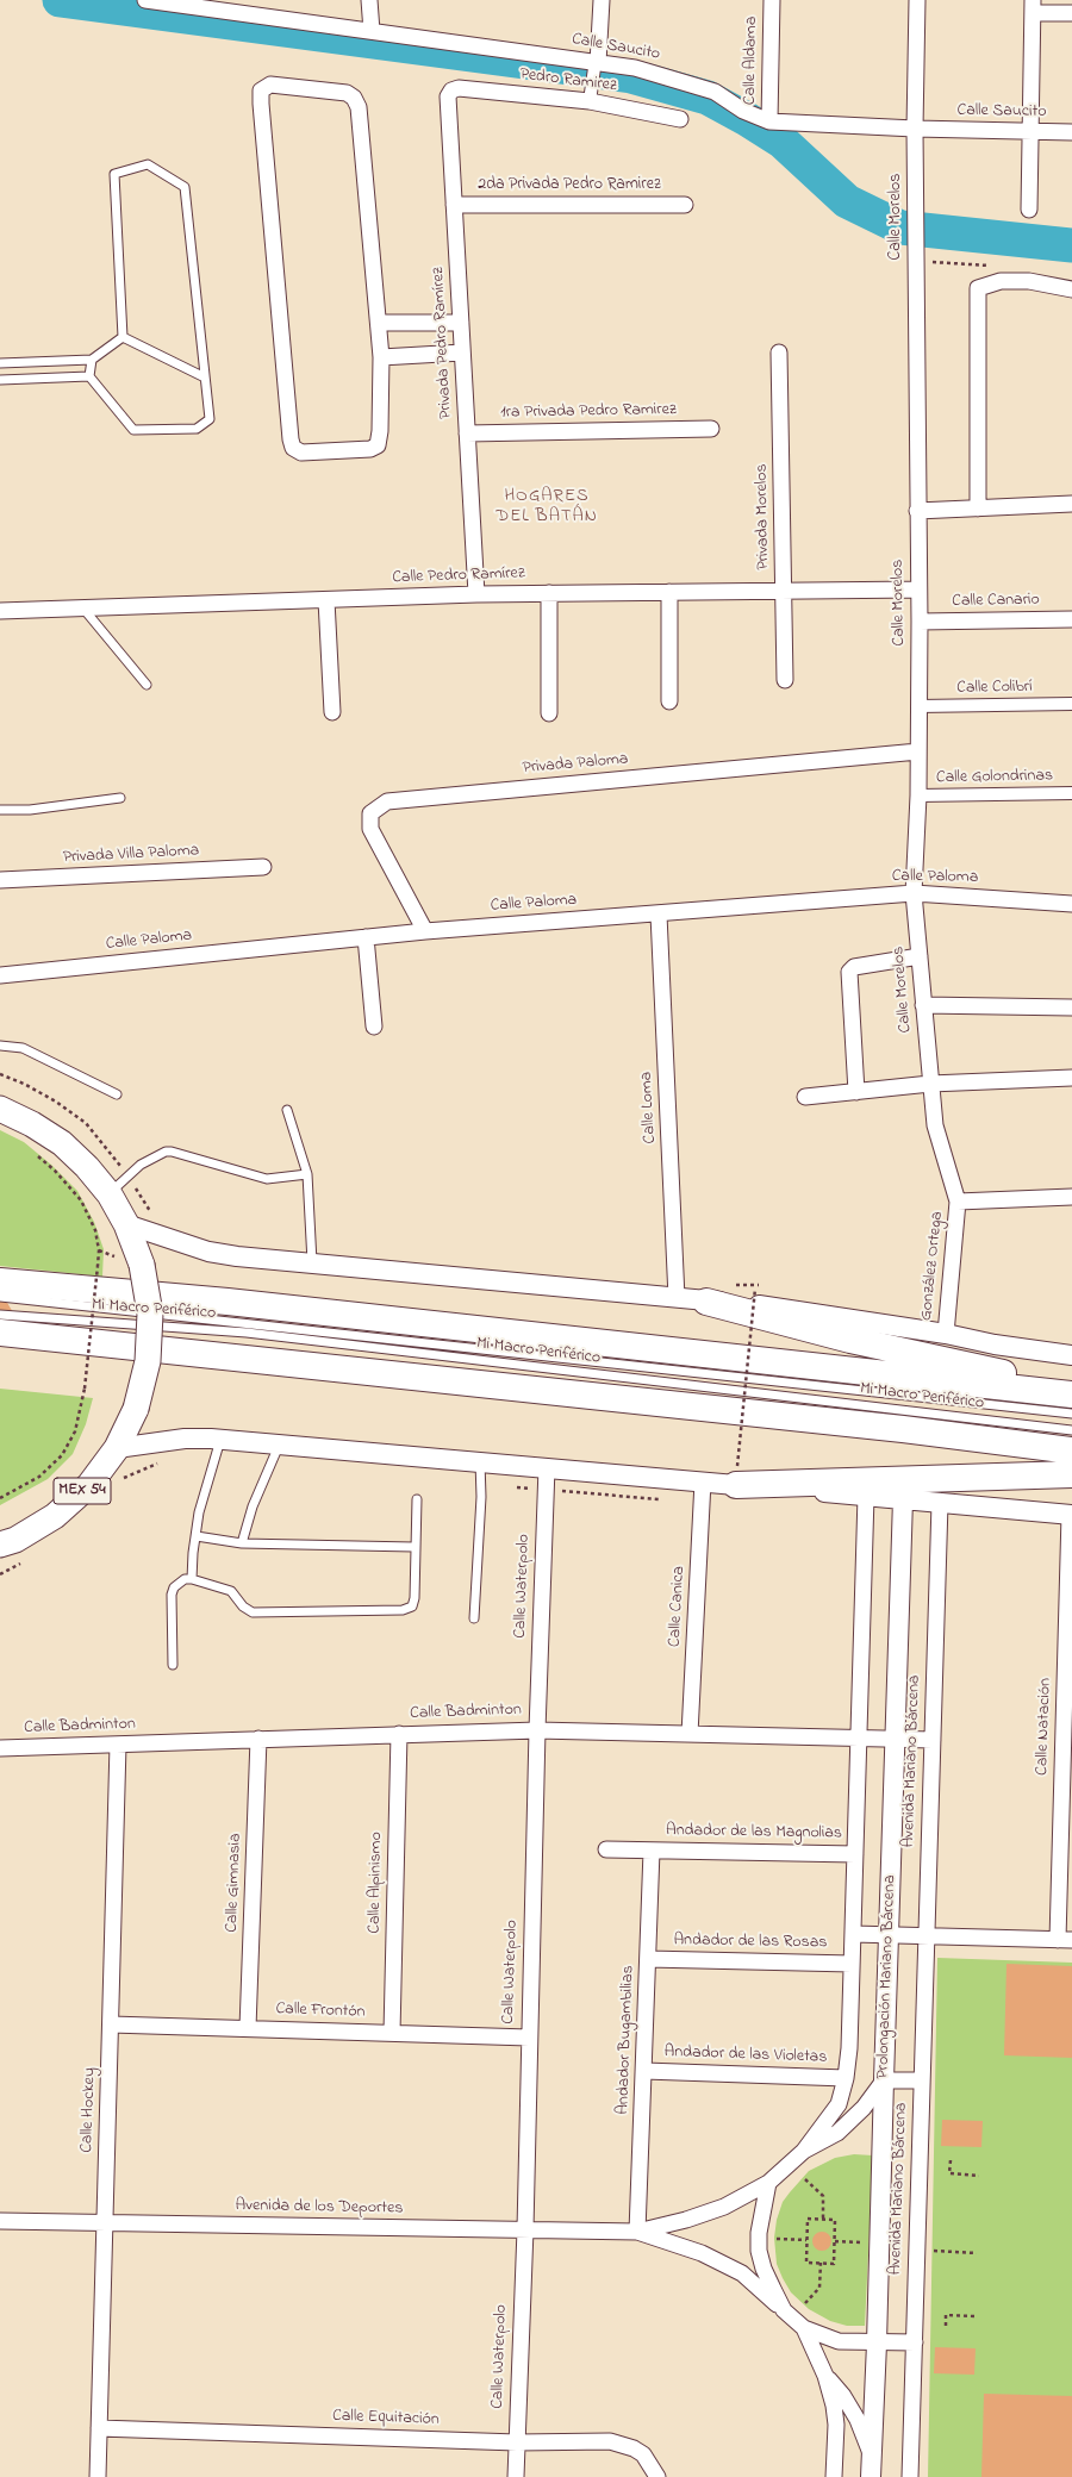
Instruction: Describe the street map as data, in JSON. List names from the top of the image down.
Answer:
{
  "streets": {
    "main road": ["MEX 54"],
    "street": [
      "Calle Saucito",
      "Calle Aldama",
      "Pedro Ramirez",
      "2da Privada Pedro Ramirez",
      "Calle Morelos",
      "Privada Pedro Ramírez",
      "1ra Privada Pedro Ramirez",
      "Privada Morelos",
      "Calle Pedro Ramírez",
      "Calle Canario",
      "Calle Colibrí",
      "Privada Paloma",
      "Calle Golondrinas",
      "Privada Villa Paloma",
      "Calle Paloma",
      "Calle Loma",
      "González Ortega",
      "Calle Waterpolo",
      "Calle Canica",
      "Calle Badminton",
      "Calle Natación",
      "Avenida Mariano Bárcena",
      "Andador de las Magnolias",
      "Calle Gimnasia",
      "Calle Alpinismo",
      "Andador de las Rosas",
      "Prolongación Mariano Bárcena",
      "Calle Frontón",
      "Andador Bugambilias",
      "Andador de las Violetas",
      "Calle Hockey",
      "Avenida de los Deportes",
      "Calle Equitación"
    ],
    "lane": ["Mi Macro Periférico"]
  },
  "crossings": [
    ["Calle Saucito", "Calle Aldama"],
    ["Calle Saucito", "Calle Morelos"],
    ["Pedro Ramirez", "Privada Pedro Ramírez"],
    ["2da Privada Pedro Ramirez", "Privada Pedro Ramírez"],
    ["Calle Morelos", "Calle Pedro Ramírez"],
    ["Calle Morelos", "Calle Canario"],
    ["Calle Morelos", "Calle Colibrí"],
    ["Calle Morelos", "Privada Paloma"],
    ["Calle Morelos", "Calle Golondrinas"],
    ["Calle Morelos", "Calle Paloma"],
    ["Calle Morelos", "González Ortega"],
    ["Privada Pedro Ramírez", "1ra Privada Pedro Ramirez"],
    ["Privada Pedro Ramírez", "Calle Pedro Ramírez"],
    ["Privada Morelos", "Calle Pedro Ramírez"],
    ["Privada Paloma", "Calle Paloma"],
    ["Calle Paloma", "Calle Loma"],
    ["Calle Waterpolo", "Calle Badminton"],
    ["Calle Waterpolo", "Calle Frontón"],
    ["Calle Waterpolo", "Avenida de los Deportes"],
    ["Calle Waterpolo", "Calle Equitación"],
    ["Calle Canica", "Calle Badminton"],
    ["Calle Badminton", "Avenida Mariano Bárcena"],
    ["Calle Badminton", "Calle Gimnasia"],
    ["Calle Badminton", "Calle Alpinismo"],
    ["Calle Badminton", "Prolongación Mariano Bárcena"],
    ["Calle Badminton", "Calle Hockey"],
    ["Avenida Mariano Bárcena", "Avenida de los Deportes"],
    ["Andador de las Magnolias", "Andador Bugambilias"],
    ["Calle Gimnasia", "Calle Frontón"],
    ["Calle Alpinismo", "Calle Frontón"],
    ["Andador de las Rosas", "Andador Bugambilias"],
    ["Prolongación Mariano Bárcena", "Avenida de los Deportes"],
    ["Calle Frontón", "Calle Hockey"],
    ["Andador Bugambilias", "Andador de las Violetas"],
    ["Andador Bugambilias", "Avenida de los Deportes"],
    ["Calle Hockey", "Avenida de los Deportes"],
    ["Calle Hockey", "Calle Equitación"]
  ],
  "districts": ["HOGARES DEL BATÁN"]
}
